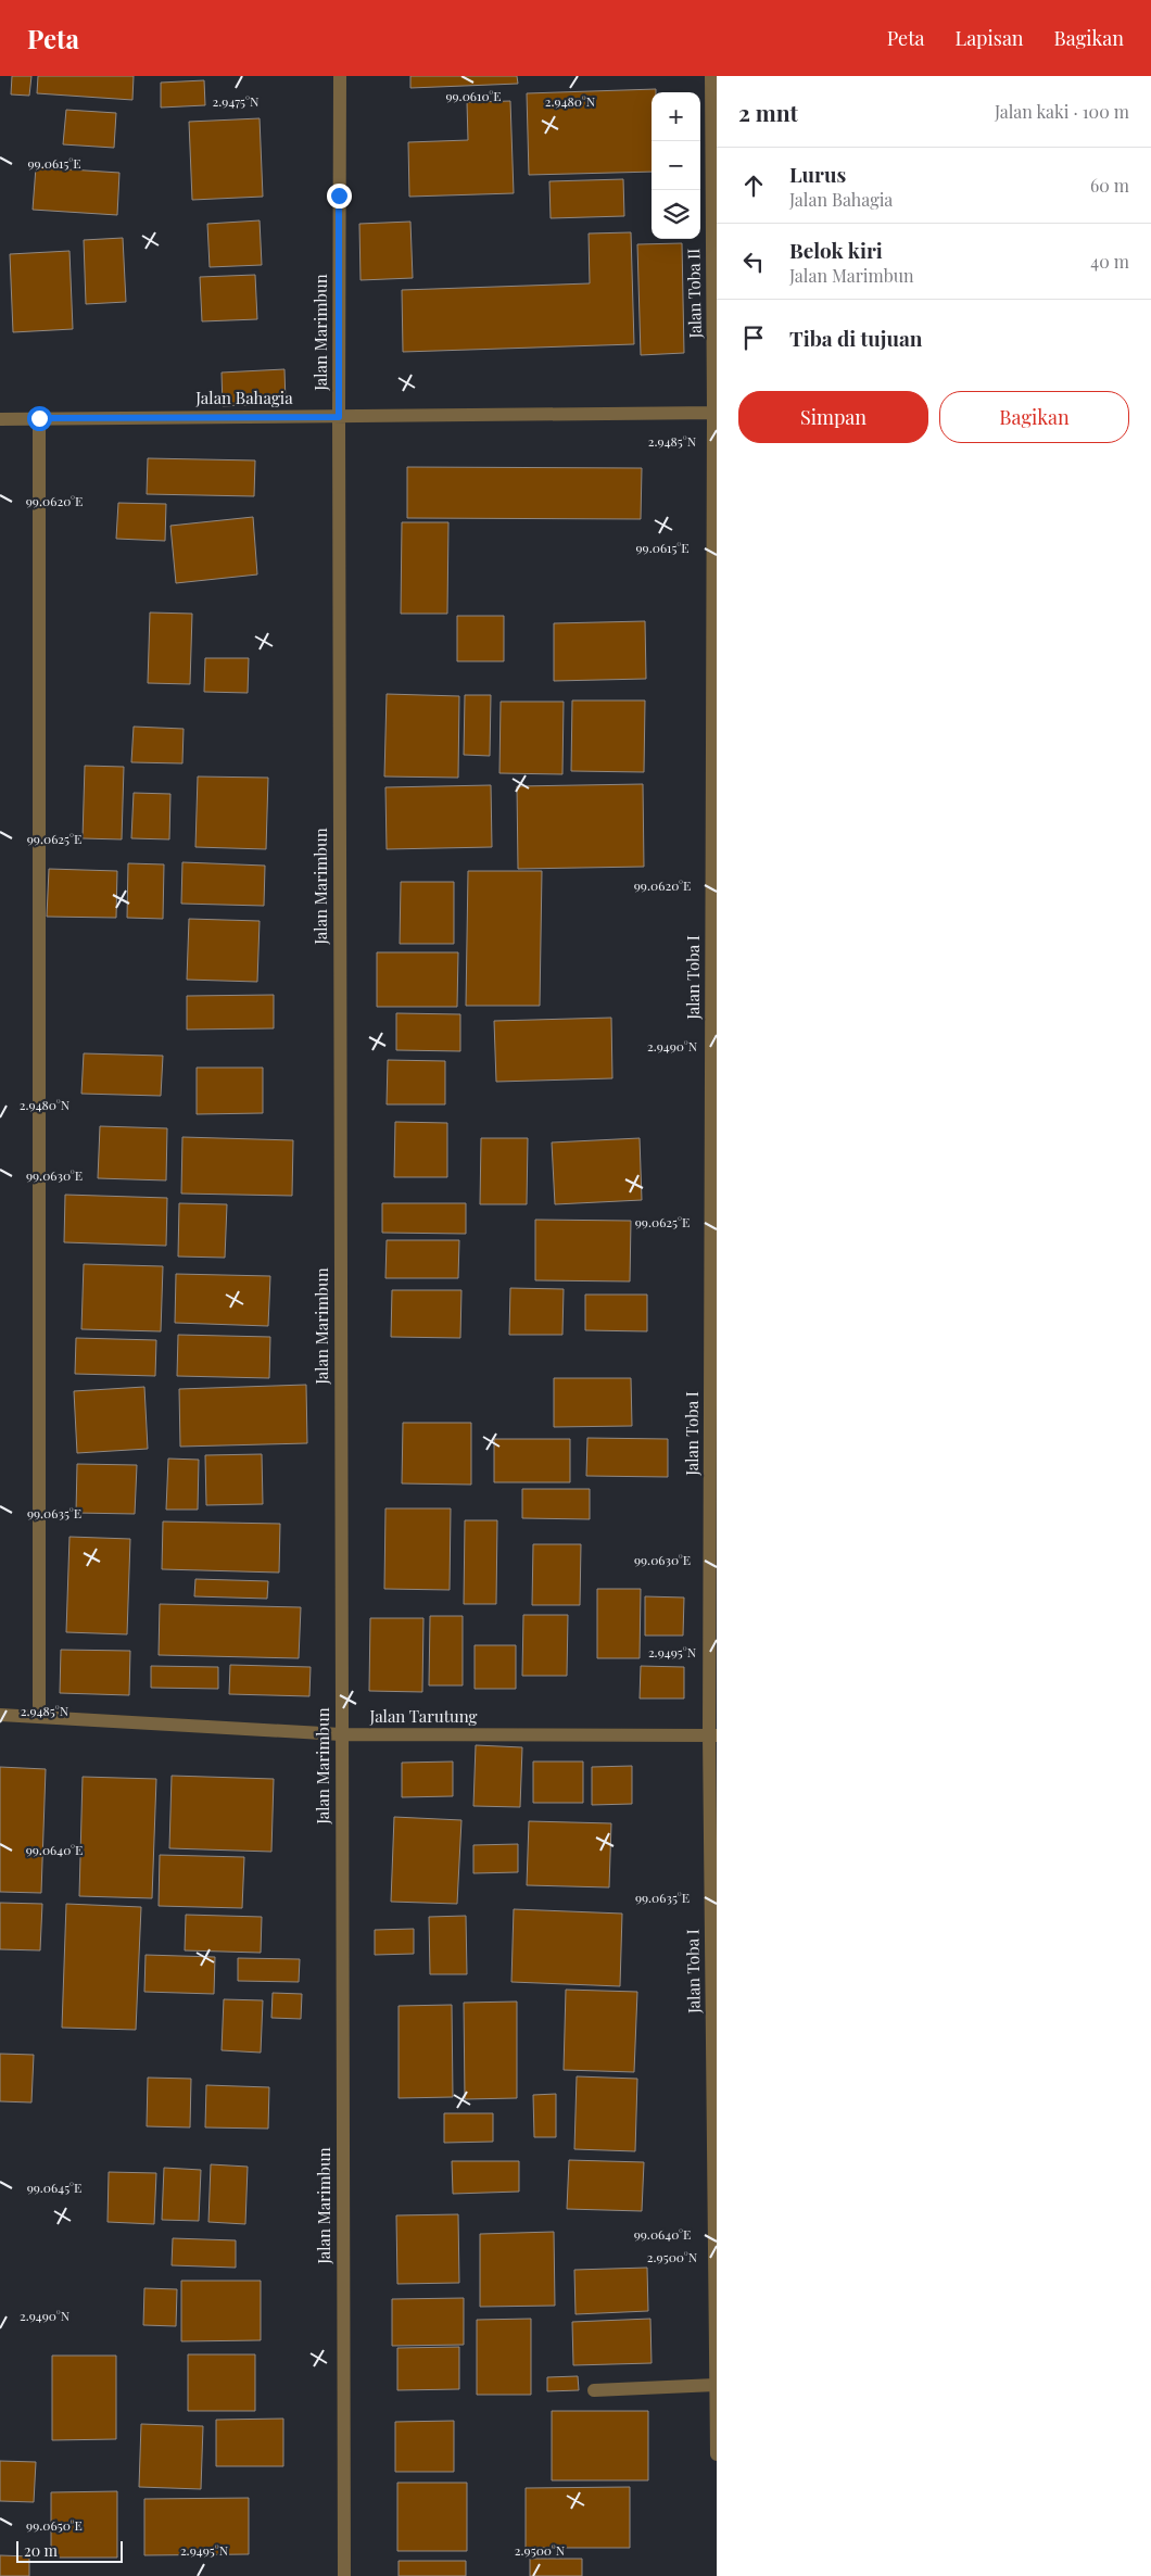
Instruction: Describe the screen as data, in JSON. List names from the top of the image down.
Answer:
{
  "streets": {
    "street": [
      "Jalan Toba II",
      "Jalan Marimbun",
      "Jalan Bahagia",
      "Jalan Toba I",
      "Jalan Tarutung"
    ]
  },
  "crossings": [
    ["Jalan Toba II", "Jalan Bahagia"],
    ["Jalan Toba II", "Jalan Toba I"],
    ["Jalan Marimbun", "Jalan Bahagia"],
    ["Jalan Marimbun", "Jalan Tarutung"],
    ["Jalan Bahagia", "Jalan Toba I"],
    ["Jalan Toba I", "Jalan Tarutung"]
  ],
  "scale_bar": "20 m",
  "page": {
    "header": "Peta",
    "nav": ["Peta", "Lapisan", "Bagikan"],
    "heading": ["2 mnt", "Jalan kaki · 100 m"],
    "map_buttons": ["+", "−"],
    "list": [
      ["Lurus", "Jalan Bahagia", "60 m"],
      ["Belok kiri", "Jalan Marimbun", "40 m"],
      "Tiba di tujuan"
    ],
    "buttons": ["Simpan", "Bagikan"],
    "scale": "20 m"
  },
  "coordinates": [
    "99.0610°E",
    "2.9475°N",
    "2.9480°N",
    "99.0615°E",
    "2.9485°N",
    "99.0620°E",
    "99.0625°E",
    "2.9490°N",
    "99.0630°E",
    "99.0635°E",
    "2.9495°N",
    "99.0640°E",
    "99.0645°E",
    "2.9500°N",
    "99.0650°E"
  ]
}
